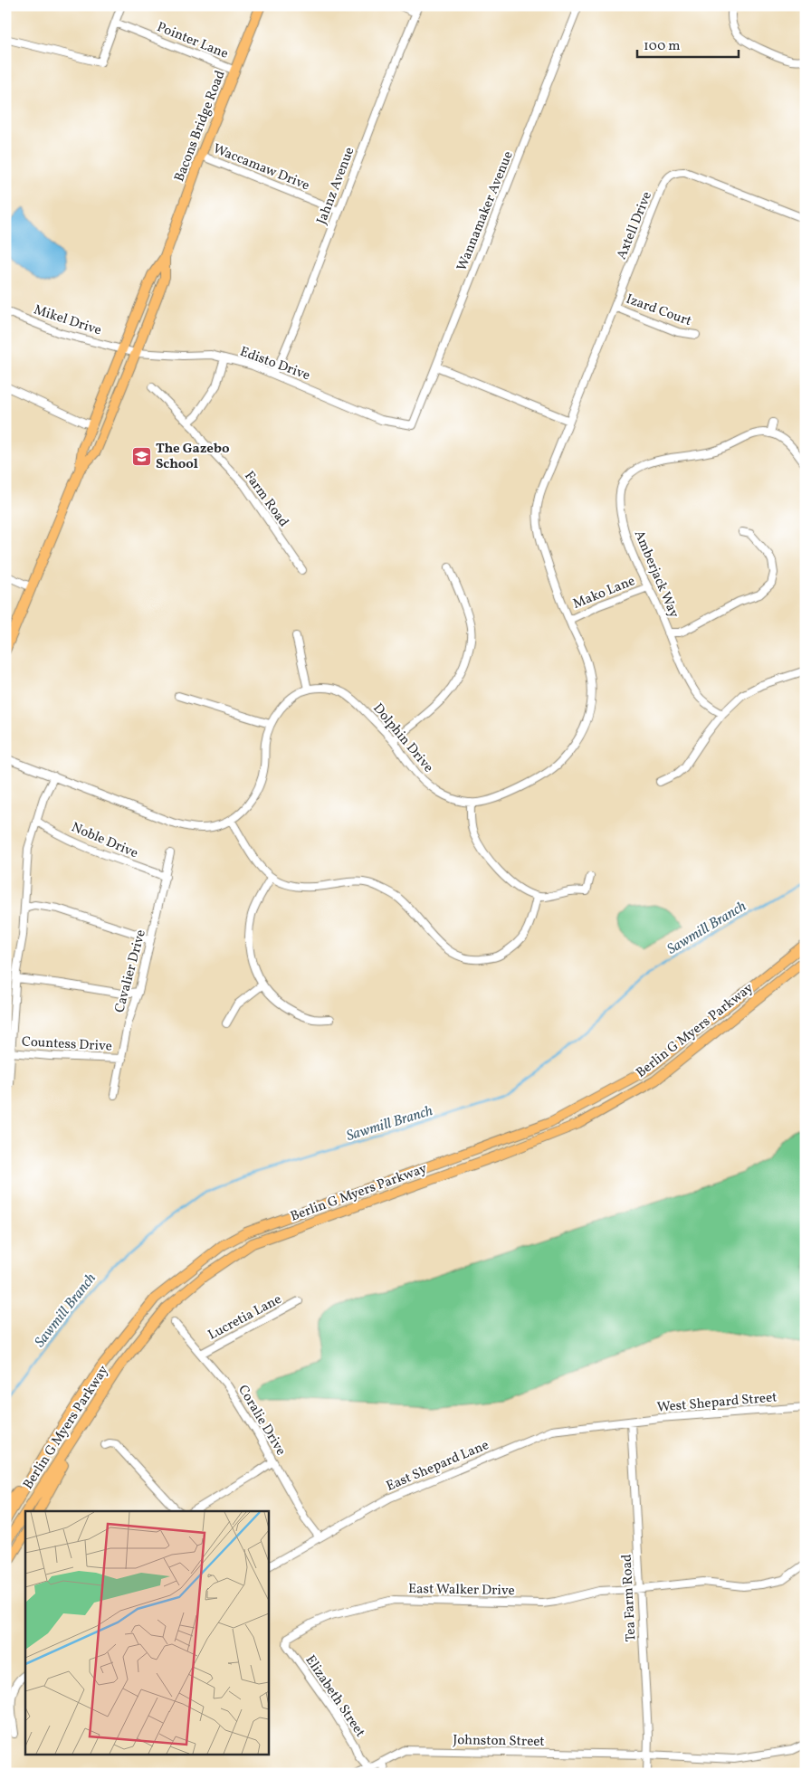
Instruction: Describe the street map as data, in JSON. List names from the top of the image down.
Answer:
{
  "streets": {
    "main road": ["Bacons Bridge Road", "Berlin G Myers Parkway"],
    "street": [
      "Pointer Lane",
      "Waccamaw Drive",
      "Jahnz Avenue",
      "Wannamaker Avenue",
      "Axtell Drive",
      "Izard Court",
      "Mikel Drive",
      "Edisto Drive",
      "Farm Road",
      "Amberjack Way",
      "Mako Lane",
      "Dolphin Drive",
      "Noble Drive",
      "Cavalier Drive",
      "Countess Drive",
      "Lucretia Lane",
      "West Shepard Street",
      "Coralie Drive",
      "East Shepard Lane",
      "East Walker Drive",
      "Tea Farm Road",
      "Elizabeth Street",
      "Johnston Street"
    ]
  },
  "crossings": [
    ["Pointer Lane", "Bacons Bridge Road"],
    ["Bacons Bridge Road", "Waccamaw Drive"],
    ["Bacons Bridge Road", "Mikel Drive"],
    ["Bacons Bridge Road", "Edisto Drive"],
    ["Waccamaw Drive", "Jahnz Avenue"],
    ["Jahnz Avenue", "Edisto Drive"],
    ["Wannamaker Avenue", "Edisto Drive"],
    ["Axtell Drive", "Izard Court"],
    ["Axtell Drive", "Dolphin Drive"],
    ["Mikel Drive", "Edisto Drive"],
    ["Amberjack Way", "Mako Lane"],
    ["Mako Lane", "Dolphin Drive"],
    ["Noble Drive", "Cavalier Drive"],
    ["Cavalier Drive", "Countess Drive"],
    ["Lucretia Lane", "Coralie Drive"],
    ["West Shepard Street", "East Shepard Lane"],
    ["West Shepard Street", "Tea Farm Road"],
    ["Coralie Drive", "East Shepard Lane"],
    ["East Shepard Lane", "Tea Farm Road"],
    ["East Walker Drive", "Tea Farm Road"],
    ["East Walker Drive", "Elizabeth Street"],
    ["Tea Farm Road", "Johnston Street"],
    ["Elizabeth Street", "Johnston Street"]
  ],
  "water": ["Sawmill Branch"],
  "places": {
    "school or university": ["The Gazebo School"]
  },
  "scale_bar": "100 m"
}
